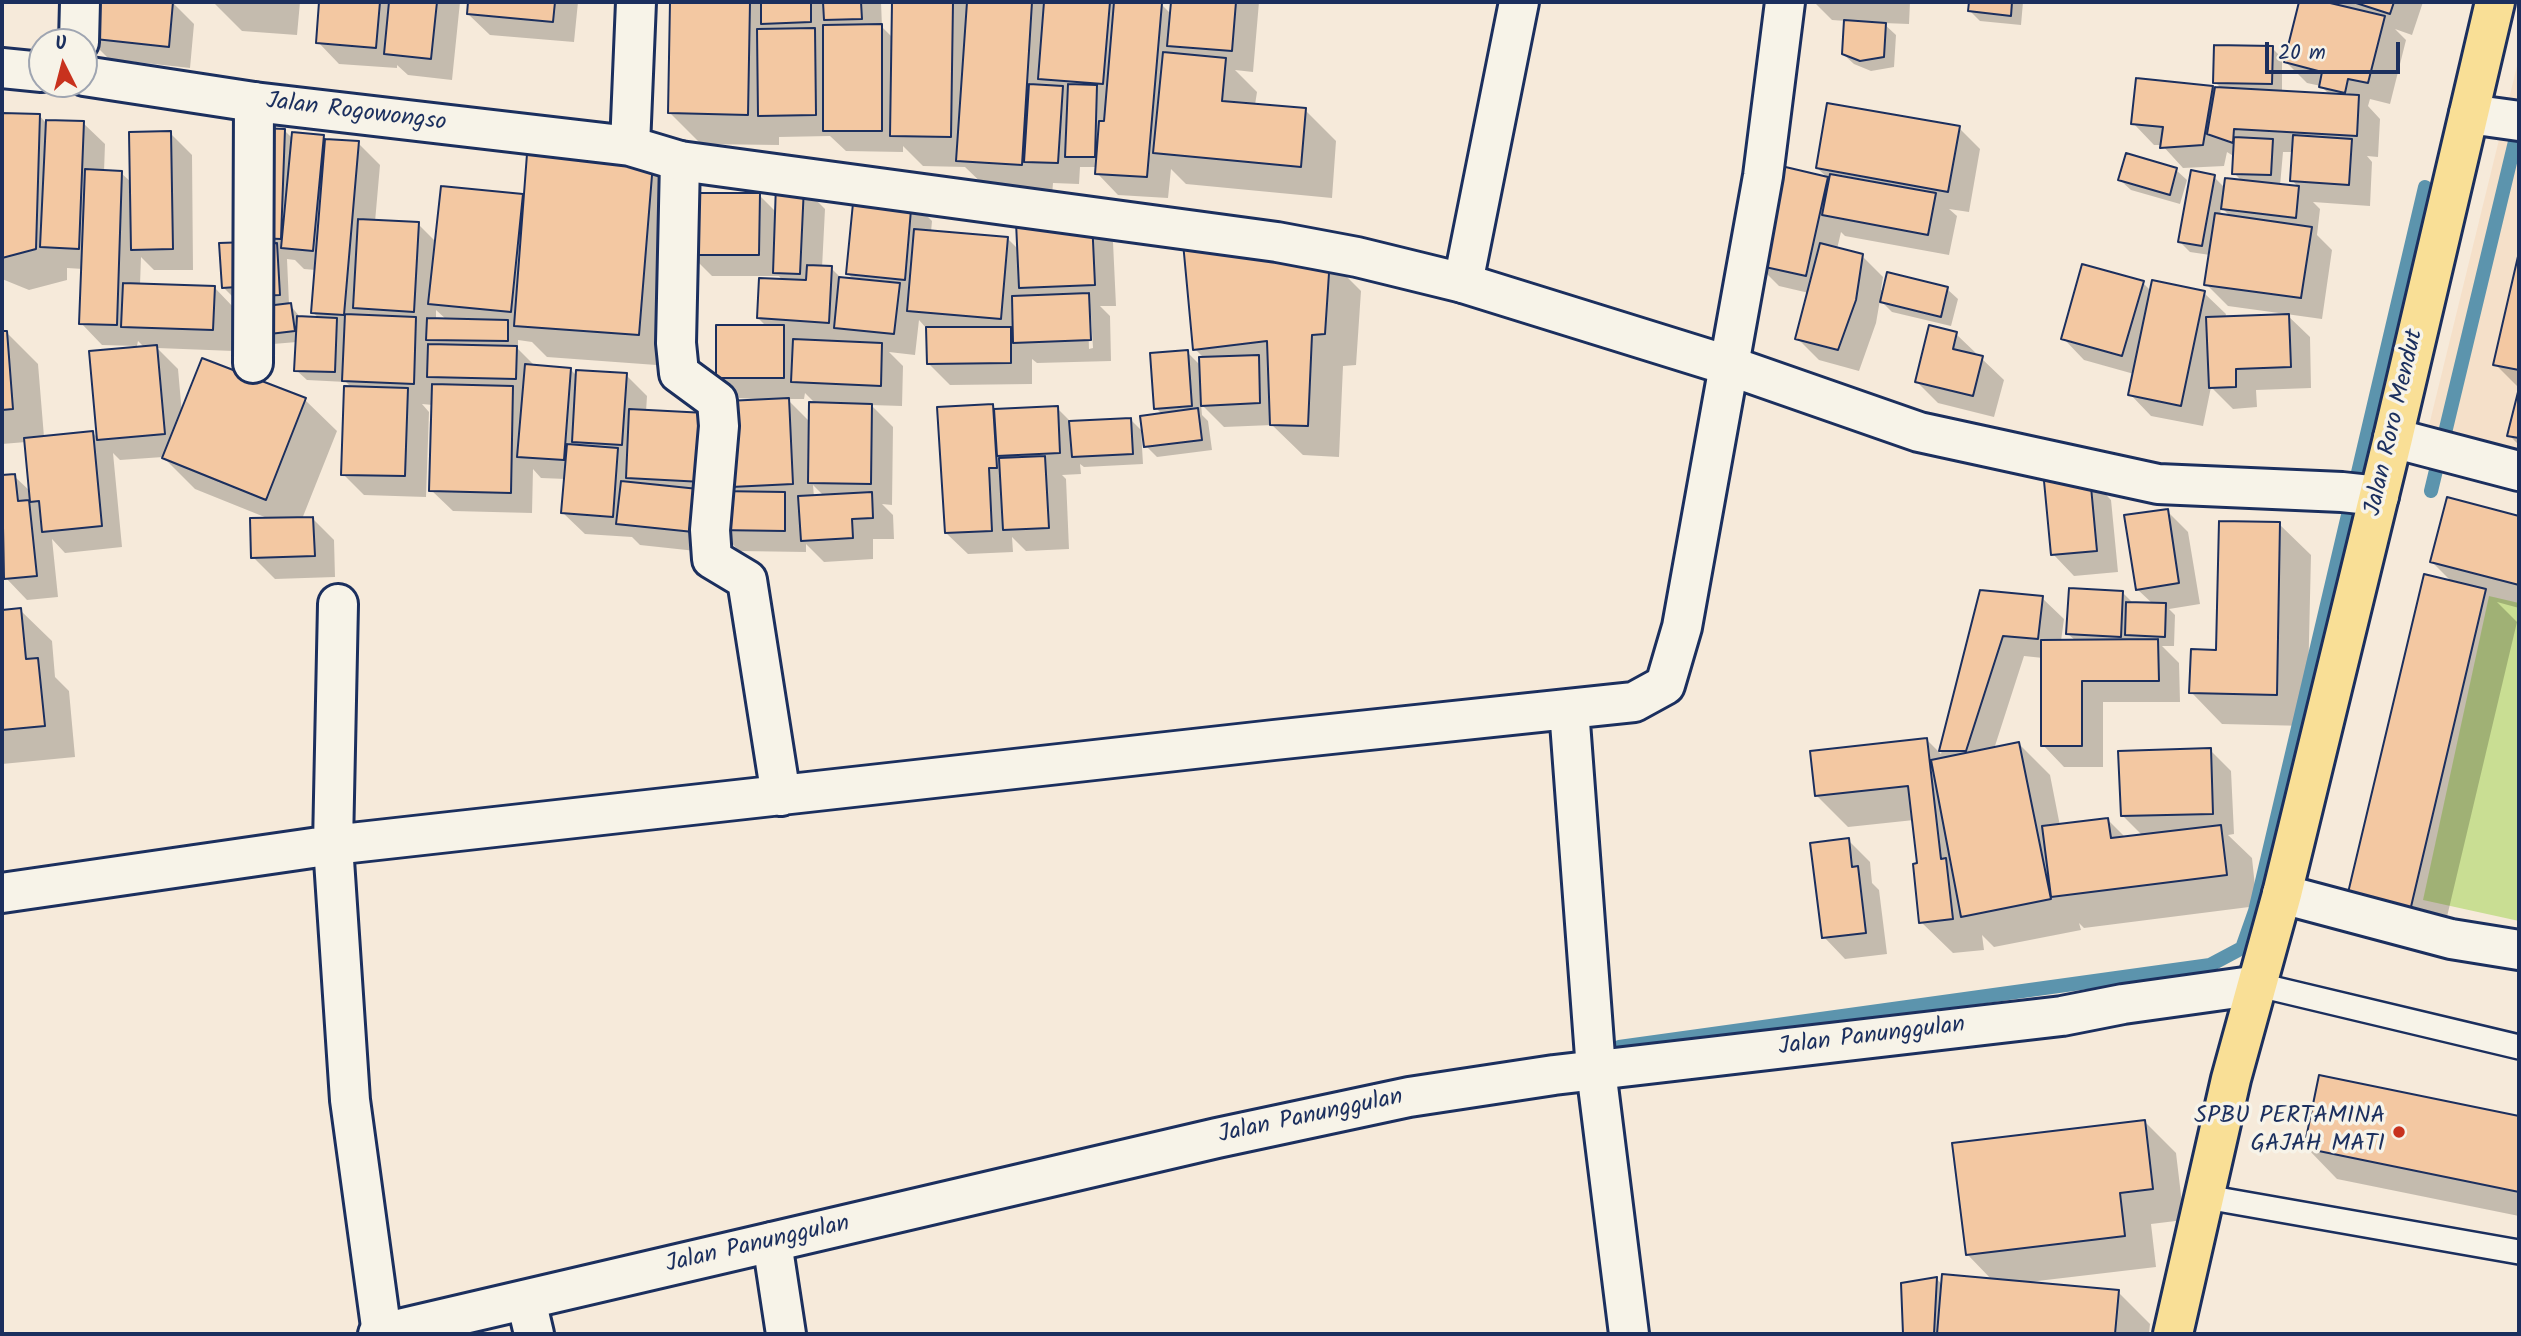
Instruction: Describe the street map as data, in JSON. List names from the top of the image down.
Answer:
{
  "streets": {
    "main road": ["Jalan Roro Mendut"],
    "street": ["Jalan Rogowongso", "Jalan Panunggulan"]
  },
  "crossings": [
    ["Jalan Rogowongso", "Jalan Roro Mendut"],
    ["Jalan Roro Mendut", "Jalan Panunggulan"]
  ],
  "places": ["SPBU PERTAMINA GAJAH MATI"],
  "scale_bar": "20 m",
  "north": "top"
}
